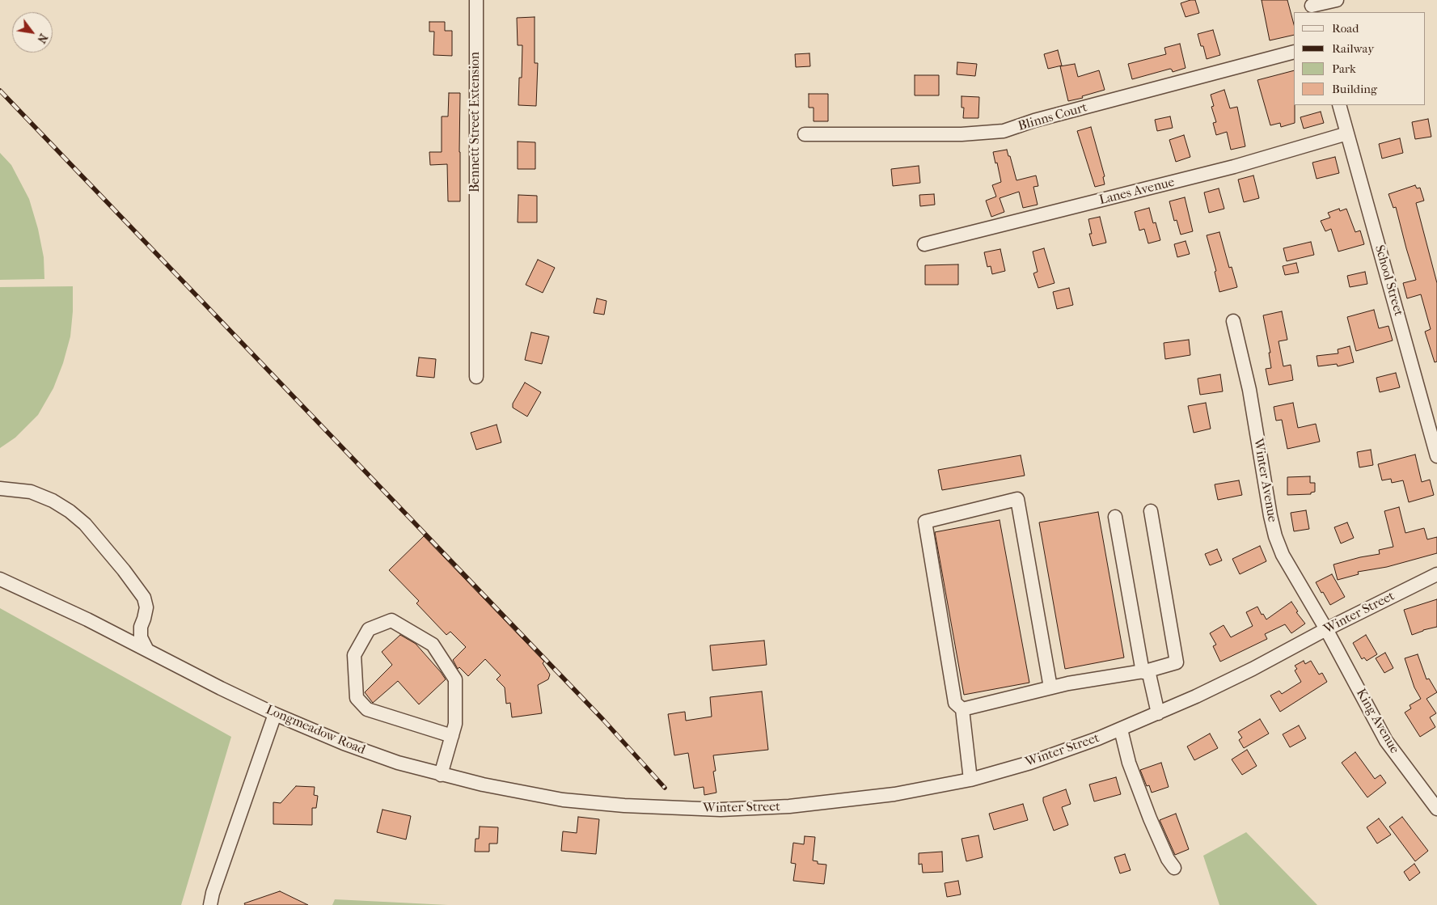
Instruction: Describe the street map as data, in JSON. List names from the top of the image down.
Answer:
{
  "streets": {
    "street": [
      "Blinns Court",
      "Bennett Street Extension",
      "Lanes Avenue",
      "School Street",
      "Winter Avenue",
      "Winter Street",
      "King Avenue",
      "Longmeadow Road"
    ]
  },
  "crossings": [
    ["Lanes Avenue", "School Street"],
    ["Winter Avenue", "Winter Street"],
    ["Winter Avenue", "King Avenue"],
    ["Winter Street", "King Avenue"],
    ["Winter Street", "Longmeadow Road"]
  ],
  "legend": [
    "Road",
    "Railway",
    "Park",
    "Building"
  ],
  "north": "bottom right"
}
